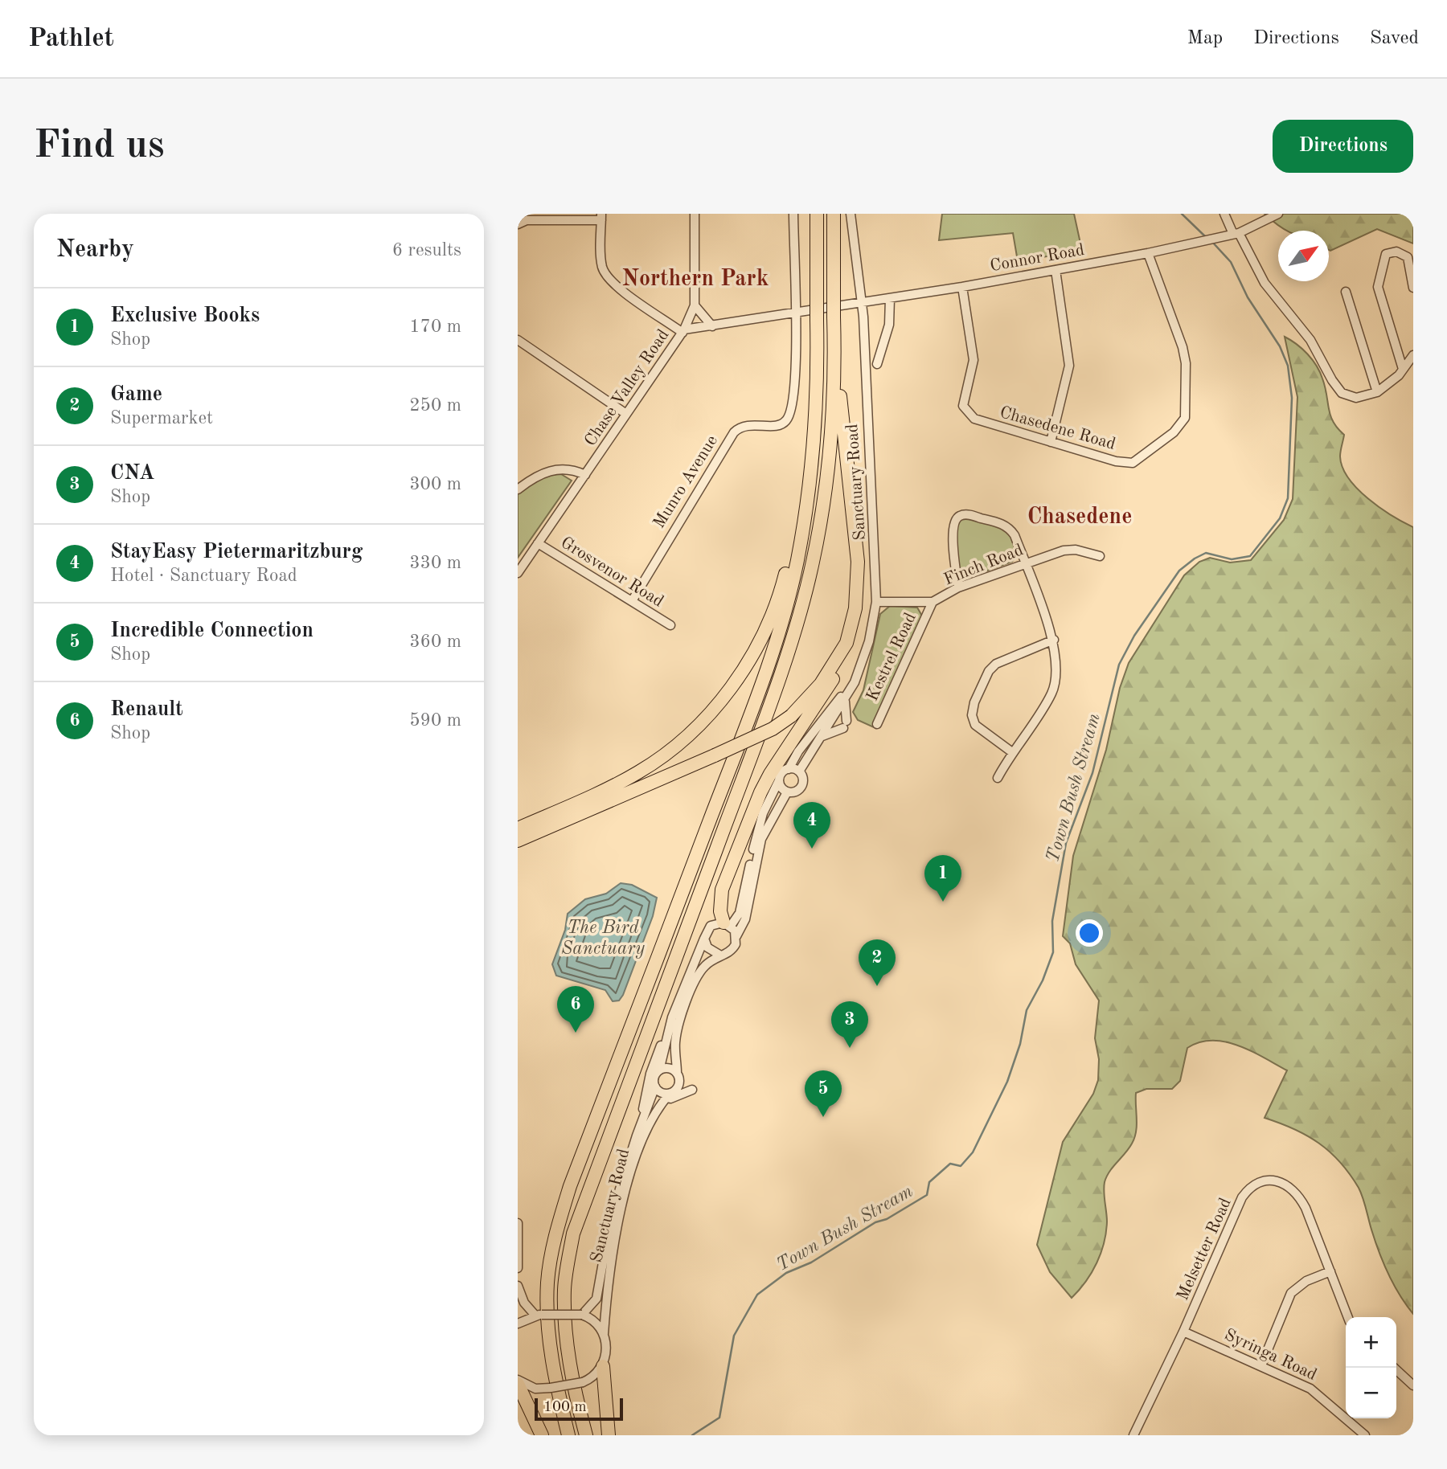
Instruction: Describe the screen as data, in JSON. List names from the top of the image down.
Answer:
{
  "streets": {
    "street": [
      "Connor Road",
      "Chase Valley Road",
      "Chasedene Road",
      "Munro Avenue",
      "Sanctuary Road",
      "Finch Road",
      "Grosvenor Road",
      "Kestrel Road",
      "Melsetter Road",
      "Syringa Road"
    ]
  },
  "crossings": [
    ["Connor Road", "Chase Valley Road"],
    ["Connor Road", "Chasedene Road"],
    ["Connor Road", "Sanctuary Road"],
    ["Chase Valley Road", "Munro Avenue"],
    ["Chase Valley Road", "Sanctuary Road"],
    ["Chase Valley Road", "Grosvenor Road"],
    ["Munro Avenue", "Grosvenor Road"],
    ["Sanctuary Road", "Finch Road"],
    ["Finch Road", "Kestrel Road"],
    ["Melsetter Road", "Syringa Road"]
  ],
  "districts": ["Northern Park", "Chasedene"],
  "water": ["Town Bush Stream", "The Bird Sanctuary"],
  "scale_bar": "100 m",
  "north": "top right",
  "page": {
    "header": "Pathlet",
    "nav": ["Map", "Directions", "Saved"],
    "buttons": "Directions",
    "title": "Find us",
    "heading": ["Nearby", "6 results"],
    "list": [
      {
        "mark": "1",
        "name": "Exclusive Books",
        "note": "Shop",
        "value": "170 m"
      },
      {
        "mark": "2",
        "name": "Game",
        "note": "Supermarket",
        "value": "250 m"
      },
      {
        "mark": "3",
        "name": "CNA",
        "note": "Shop",
        "value": "300 m"
      },
      {
        "mark": "4",
        "name": "StayEasy Pietermaritzburg",
        "note": "Hotel · Sanctuary Road",
        "value": "330 m"
      },
      {
        "mark": "5",
        "name": "Incredible Connection",
        "note": "Shop",
        "value": "360 m"
      },
      {
        "mark": "6",
        "name": "Renault",
        "note": "Shop",
        "value": "590 m"
      }
    ],
    "pins": [
      "4",
      "1",
      "2",
      "6",
      "3",
      "5"
    ],
    "map_buttons": ["+", "−"],
    "scale": "100 m"
  }
}
